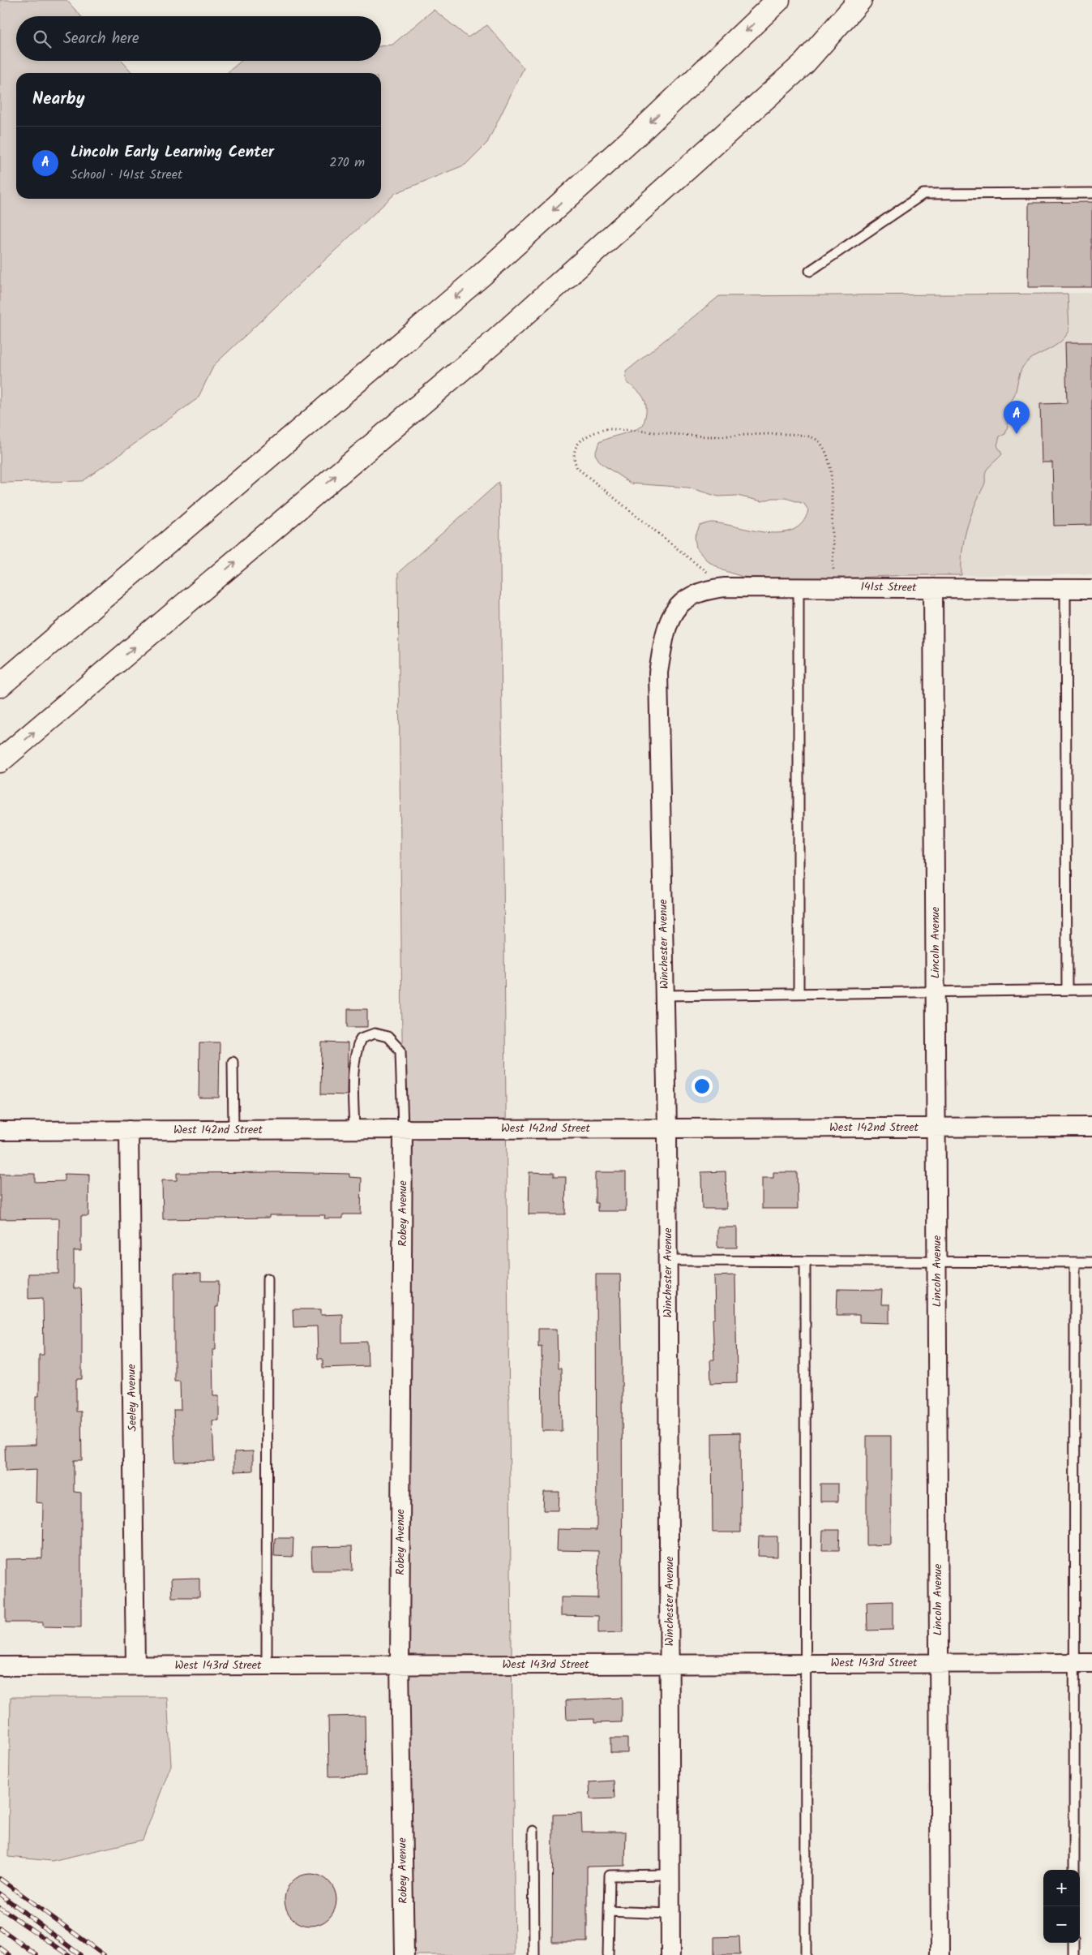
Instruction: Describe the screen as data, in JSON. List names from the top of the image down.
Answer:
{
  "streets": {
    "street": [
      "141st Street",
      "Lincoln Avenue",
      "Winchester Avenue",
      "West 142nd Street",
      "Robey Avenue",
      "Seeley Avenue",
      "West 143rd Street"
    ]
  },
  "crossings": [
    ["141st Street", "Lincoln Avenue"],
    ["141st Street", "Winchester Avenue"],
    ["Lincoln Avenue", "West 142nd Street"],
    ["Lincoln Avenue", "West 143rd Street"],
    ["Winchester Avenue", "West 142nd Street"],
    ["Winchester Avenue", "West 143rd Street"],
    ["West 142nd Street", "Robey Avenue"],
    ["West 142nd Street", "Seeley Avenue"],
    ["Robey Avenue", "West 143rd Street"],
    ["Seeley Avenue", "West 143rd Street"]
  ],
  "page": {
    "search": "Search here",
    "heading": "Nearby",
    "list": [
      {
        "mark": "A",
        "name": "Lincoln Early Learning Center",
        "note": "School · 141st Street",
        "value": "270 m"
      }
    ],
    "pins": "A",
    "map_buttons": ["+", "−"]
  }
}
